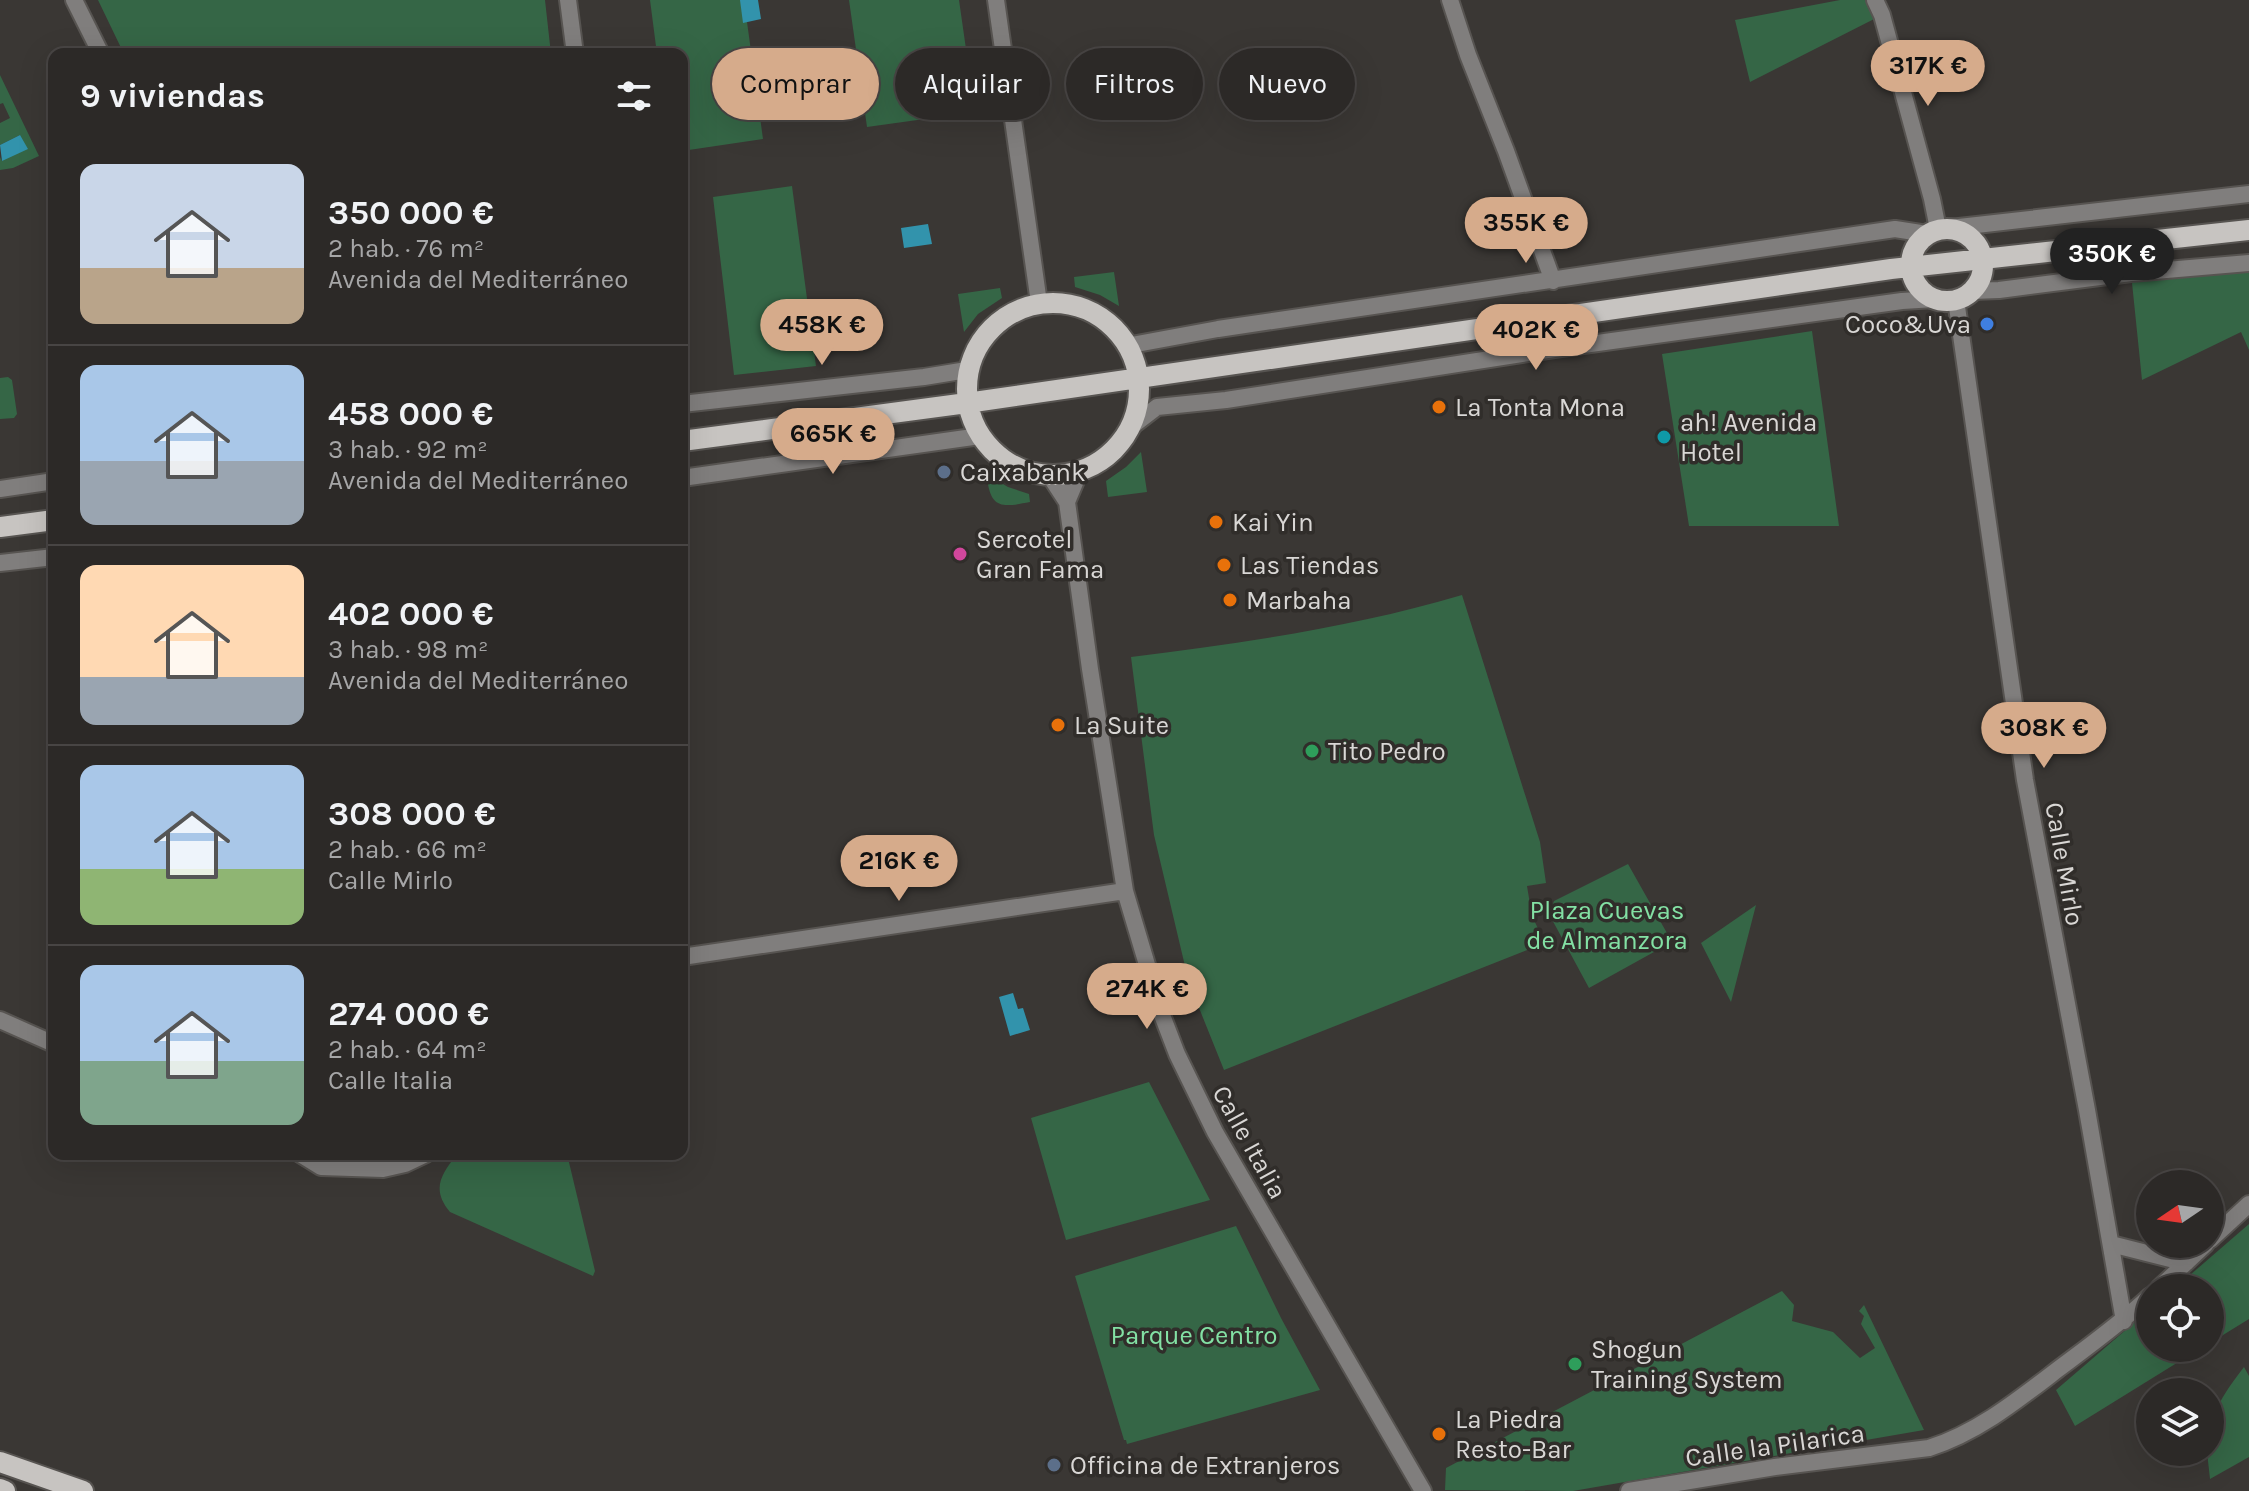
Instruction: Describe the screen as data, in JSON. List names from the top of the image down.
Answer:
{
  "streets": {
    "street": ["Calle Mirlo", "Calle Italia", "Calle la Pilarica"]
  },
  "crossings": [
    ["Calle Mirlo", "Calle la Pilarica"]
  ],
  "parks": ["Plaza Cuevas de Almanzora", "Parque Centro"],
  "places": [
    "Coco&Uva",
    "La Tonta Mona",
    "ah! Avenida Hotel",
    "Caixabank",
    "Kai Yin",
    "Sercotel Gran Fama",
    "Las Tiendas",
    "Marbaha",
    "La Suite",
    "Tito Pedro",
    "Shogun Training System",
    "La Piedra Resto-Bar",
    "Officina de Extranjeros"
  ],
  "north": "left",
  "page": {
    "price": [
      "317K €",
      "355K €",
      "350K €",
      "458K €",
      "402K €",
      "665K €",
      "308K €",
      "216K €",
      "274K €"
    ],
    "chip": [
      "Comprar",
      "Alquilar",
      "Filtros",
      "Nuevo"
    ],
    "heading": "9 viviendas",
    "list": [
      {
        "name": "350 000 €",
        "note": "2 hab. · 76 m² · Avenida del Mediterráneo"
      },
      {
        "name": "458 000 €",
        "note": "3 hab. · 92 m² · Avenida del Mediterráneo"
      },
      {
        "name": "402 000 €",
        "note": "3 hab. · 98 m² · Avenida del Mediterráneo"
      },
      {
        "name": "308 000 €",
        "note": "2 hab. · 66 m² · Calle Mirlo"
      },
      {
        "name": "274 000 €",
        "note": "2 hab. · 64 m² · Calle Italia"
      }
    ]
  }
}
